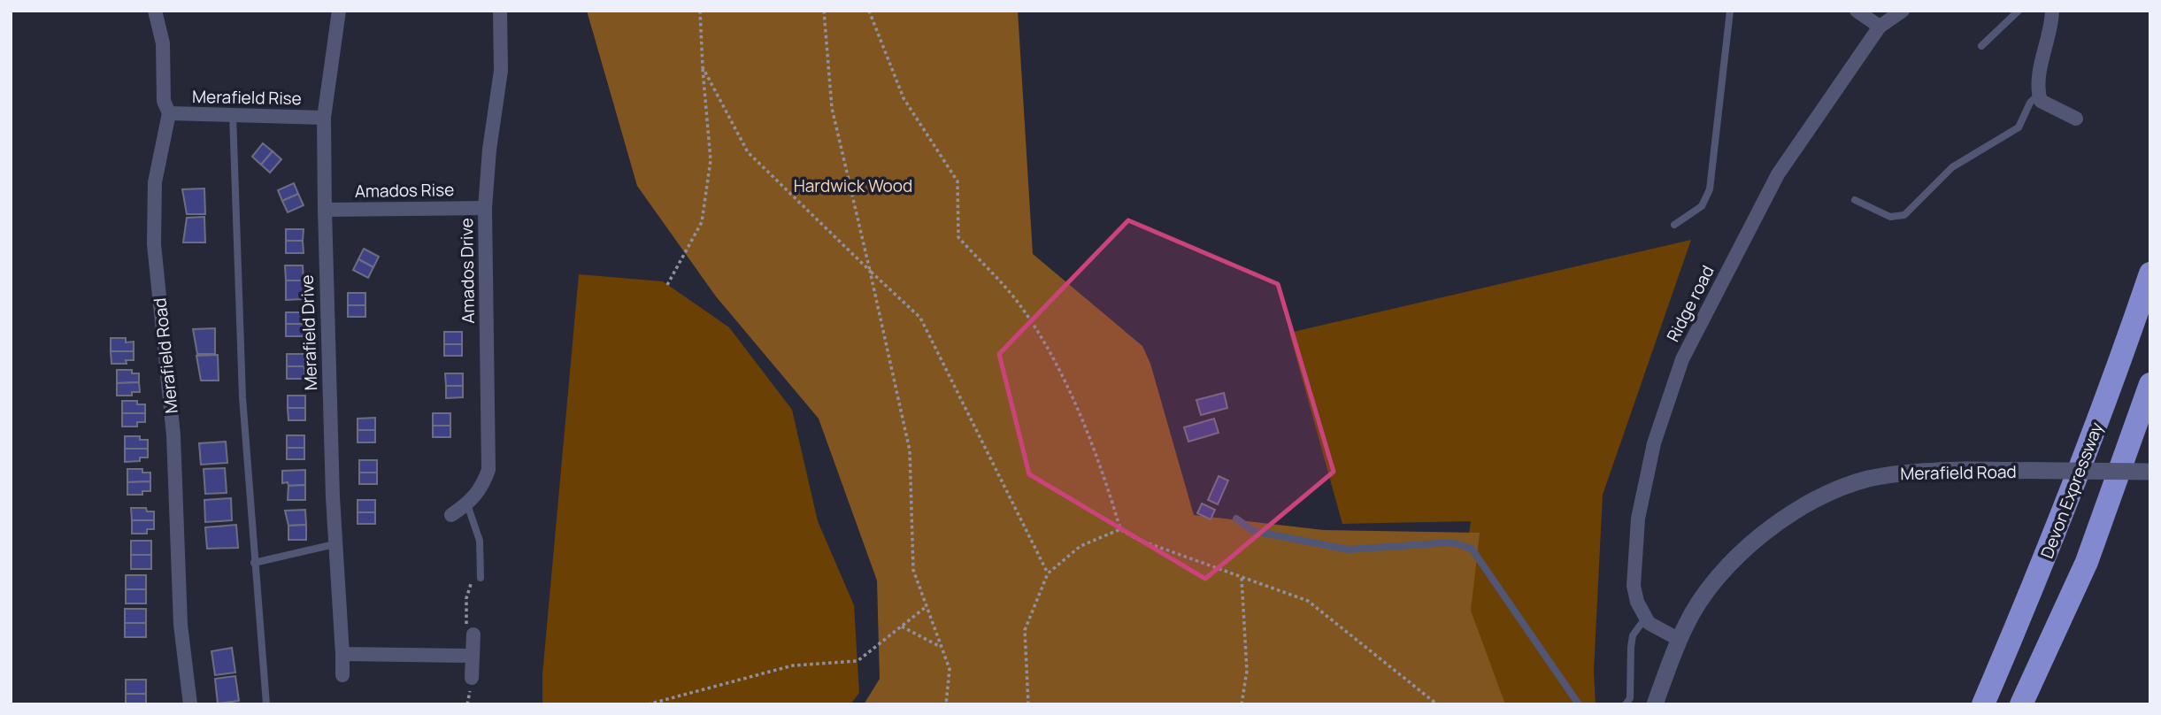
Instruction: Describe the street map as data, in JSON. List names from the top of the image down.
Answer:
{
  "streets": {
    "highway": ["Devon Expressway"],
    "street": [
      "Merafield Rise",
      "Amados Rise",
      "Amados Drive",
      "Ridge road",
      "Merafield Drive",
      "Merafield Road"
    ]
  },
  "crossings": [
    ["Merafield Rise", "Merafield Drive"],
    ["Merafield Rise", "Merafield Road"],
    ["Amados Rise", "Amados Drive"],
    ["Amados Rise", "Merafield Drive"]
  ],
  "parks": ["Hardwick Wood"]
}
